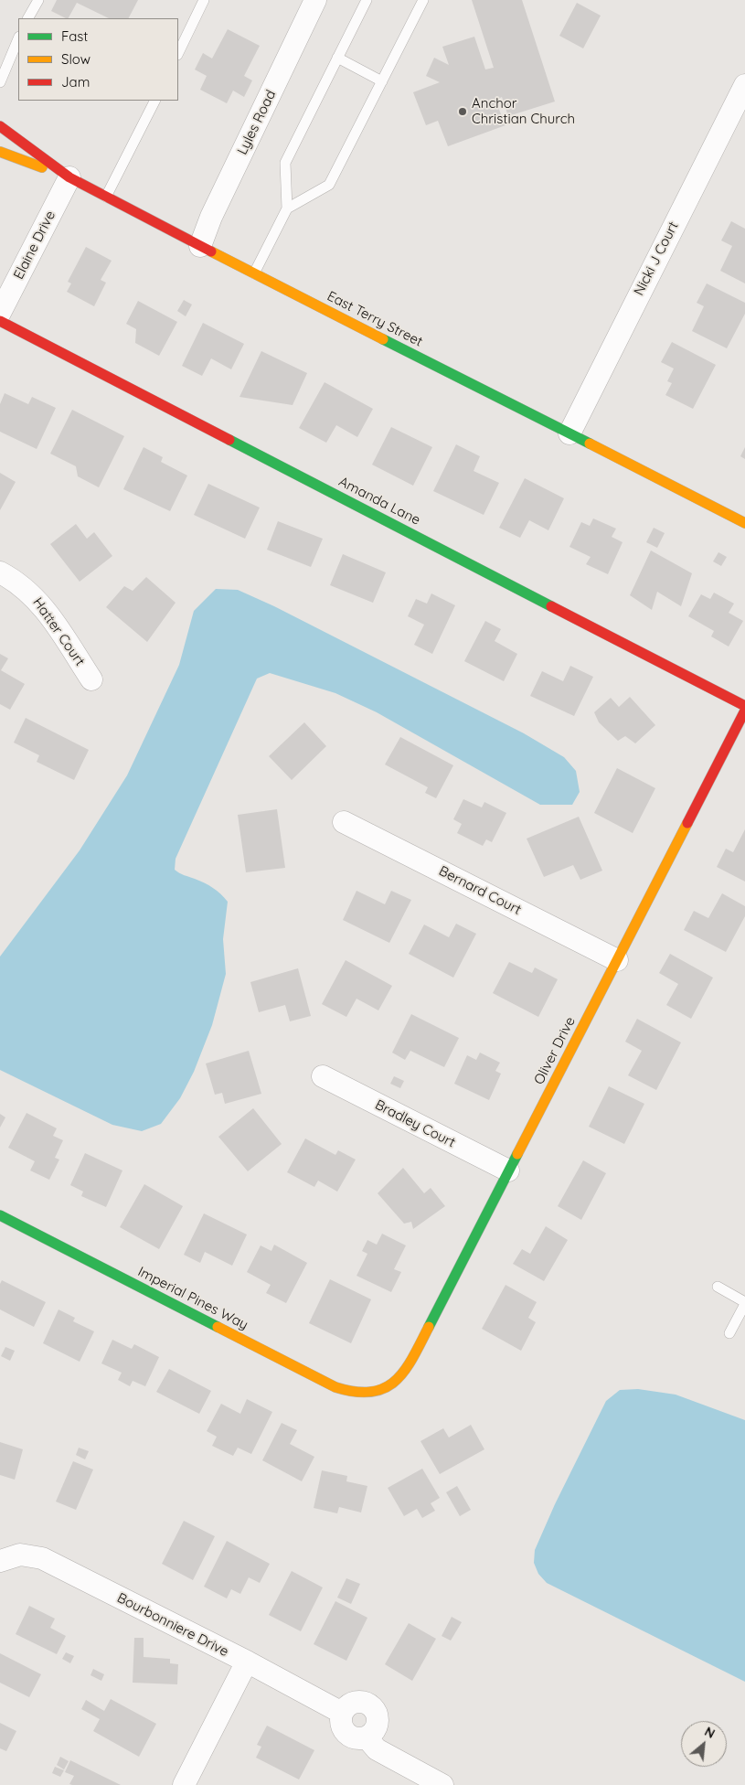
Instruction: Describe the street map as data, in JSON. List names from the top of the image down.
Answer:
{
  "streets": {
    "street": [
      "Lyles Road",
      "Elaine Drive",
      "Nicki J Court",
      "East Terry Street",
      "Amanda Lane",
      "Hatter Court",
      "Bernard Court",
      "Oliver Drive",
      "Bradley Court",
      "Imperial Pines Way",
      "Bourbonniere Drive"
    ]
  },
  "crossings": [
    ["Lyles Road", "East Terry Street"],
    ["Elaine Drive", "East Terry Street"],
    ["Nicki J Court", "East Terry Street"],
    ["Bernard Court", "Oliver Drive"],
    ["Oliver Drive", "Bradley Court"],
    ["Oliver Drive", "Imperial Pines Way"]
  ],
  "places": ["Anchor Christian Church"],
  "legend": ["Fast", "Slow", "Jam"],
  "north": "top right"
}
